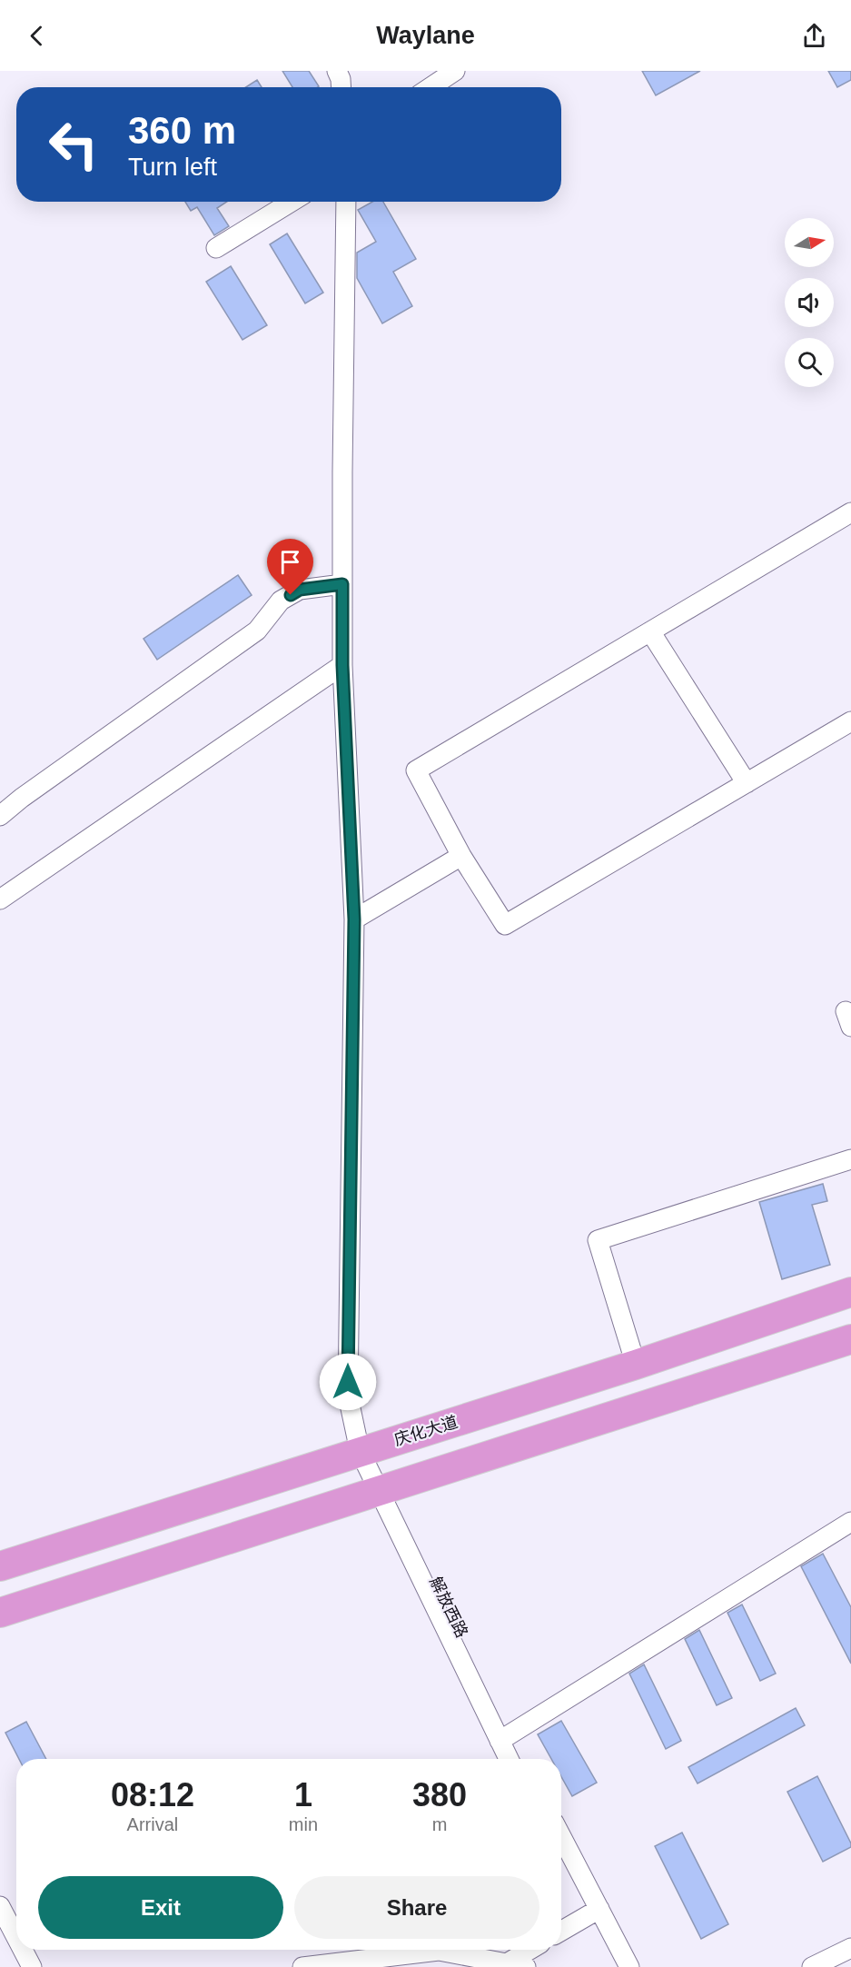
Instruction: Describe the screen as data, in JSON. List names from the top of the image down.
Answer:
{
  "streets": {
    "highway": ["庆化大道"],
    "street": ["解放西路"]
  },
  "crossings": [
    ["庆化大道", "解放西路"]
  ],
  "north": "right",
  "page": {
    "header": "Waylane",
    "turn": ["360 m", "Turn left"],
    "eta": [
      "08:12",
      "Arrival",
      "1",
      "min",
      "380",
      "m"
    ],
    "buttons": ["Exit", "Share"]
  }
}
